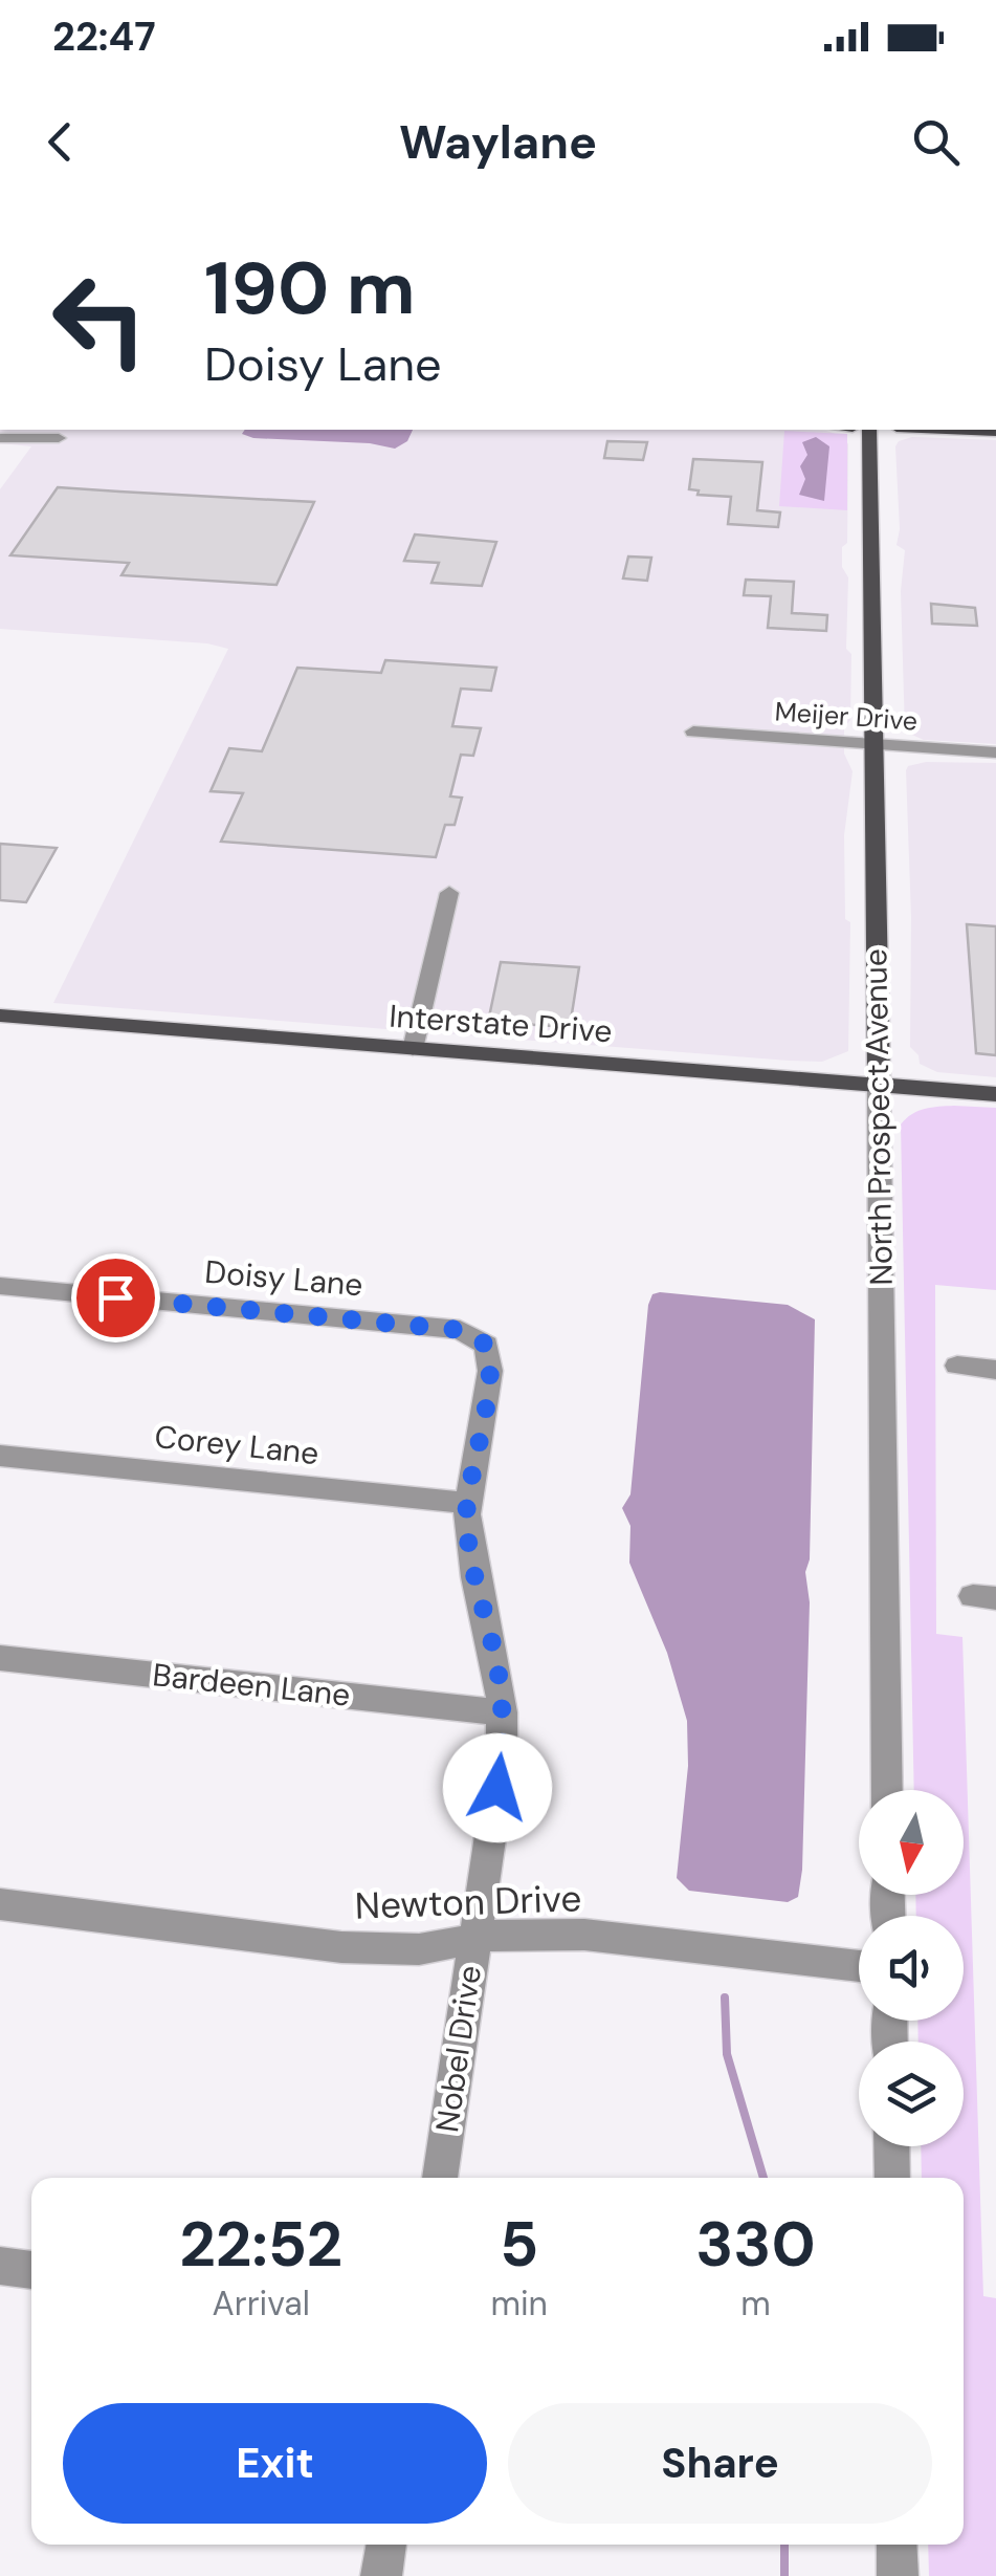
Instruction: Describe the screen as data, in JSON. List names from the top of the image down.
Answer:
{
  "streets": {
    "main road": ["Interstate Drive", "North Prospect Avenue"],
    "street": [
      "Meijer Drive",
      "Doisy Lane",
      "Corey Lane",
      "Bardeen Lane",
      "Newton Drive",
      "Nobel Drive"
    ]
  },
  "crossings": [
    ["Meijer Drive", "North Prospect Avenue"],
    ["Interstate Drive", "North Prospect Avenue"],
    ["Doisy Lane", "Nobel Drive"],
    ["Corey Lane", "Nobel Drive"],
    ["Bardeen Lane", "Nobel Drive"],
    ["Newton Drive", "Nobel Drive"]
  ],
  "north": "bottom",
  "page": {
    "status": "22:47",
    "header": "Waylane",
    "turn": ["190 m", "Doisy Lane"],
    "eta": [
      "22:52",
      "Arrival",
      "5",
      "min",
      "330",
      "m"
    ],
    "buttons": ["Exit", "Share"]
  }
}
